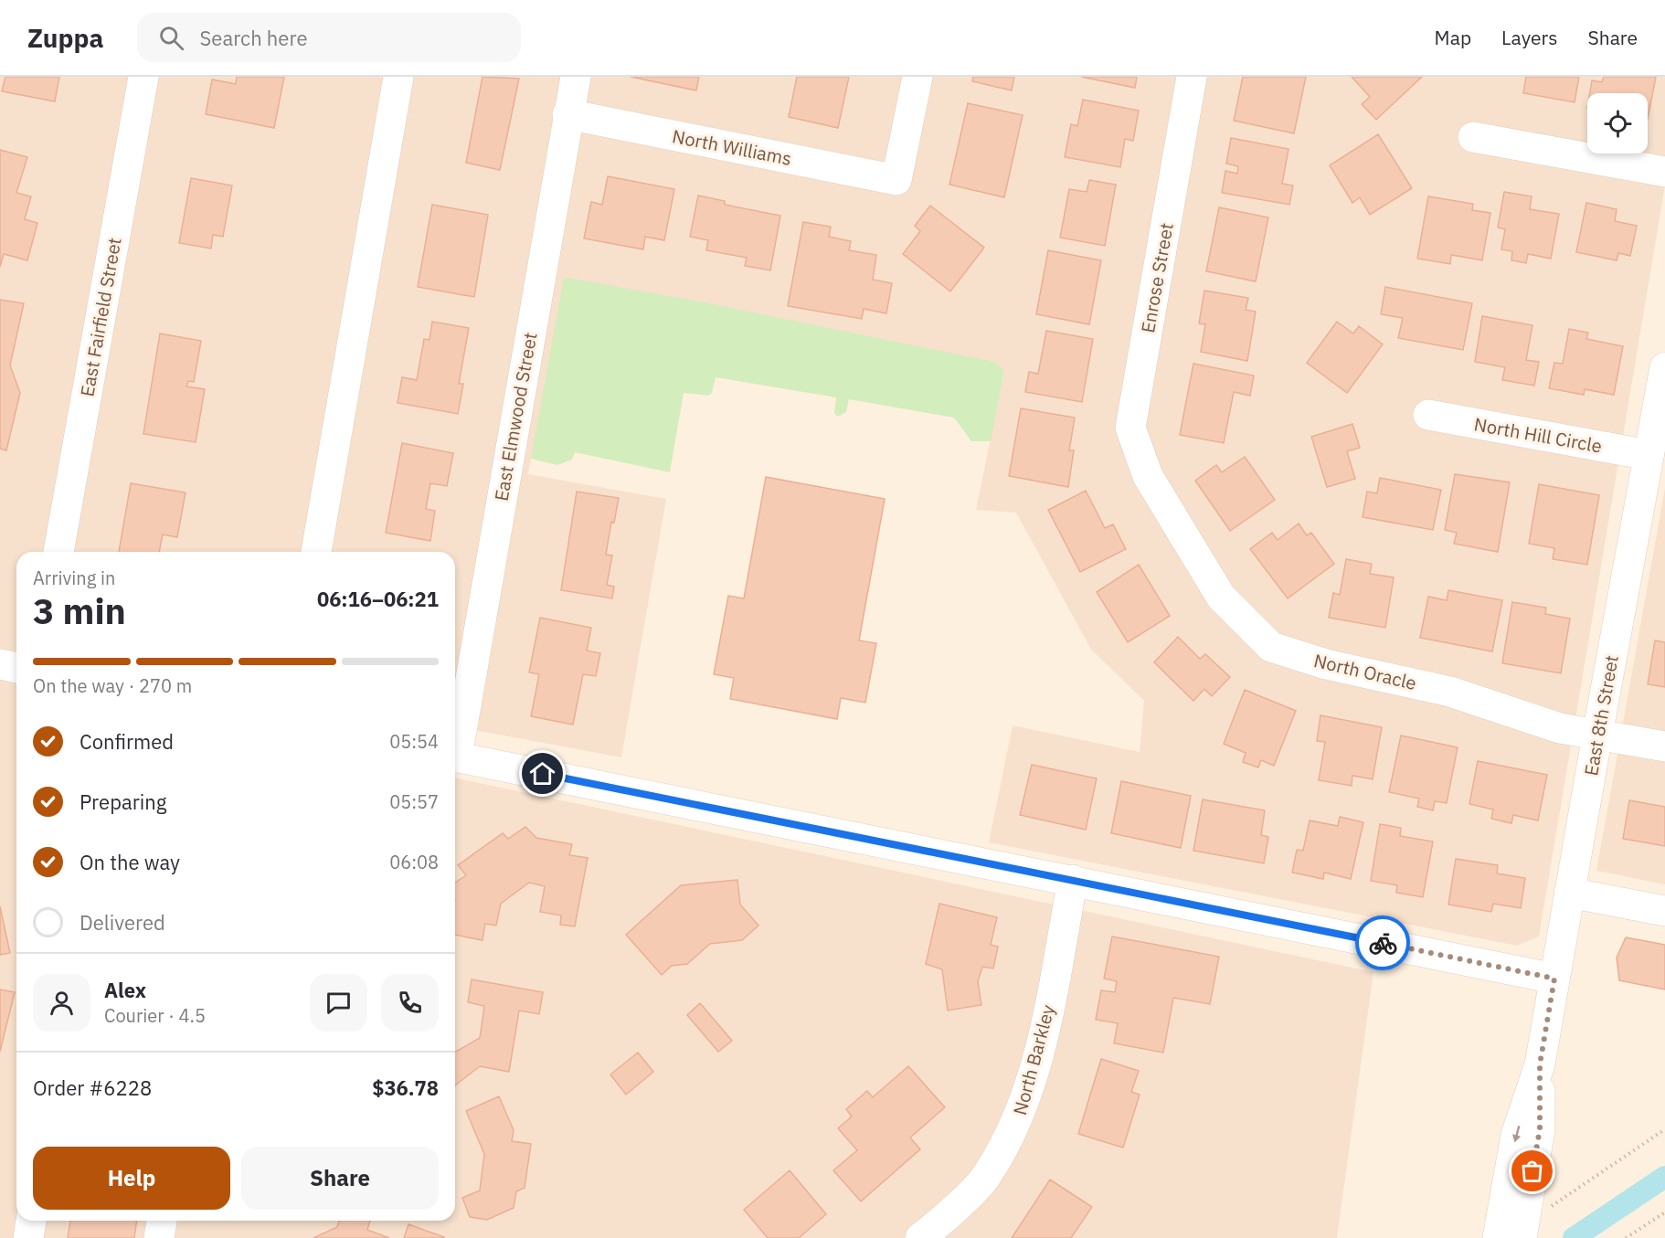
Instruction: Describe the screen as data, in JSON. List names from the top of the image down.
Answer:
{
  "streets": {
    "street": [
      "North Williams",
      "Enrose Street",
      "East Fairfield Street",
      "East Elmwood Street",
      "North Hill Circle",
      "North Oracle",
      "East 8th Street",
      "North Barkley"
    ]
  },
  "crossings": [
    ["North Williams", "East Elmwood Street"],
    ["Enrose Street", "North Oracle"],
    ["North Hill Circle", "East 8th Street"],
    ["North Oracle", "East 8th Street"]
  ],
  "page": {
    "header": "Zuppa",
    "search": "Search here",
    "nav": ["Map", "Layers", "Share"],
    "heading": ["3 min", "Arriving in", "06:16–06:21"],
    "panel": [
      "Alex",
      "Courier · 4.5",
      "Order #6228",
      "$36.78"
    ],
    "bar": "On the way · 270 m",
    "list": [
      ["Confirmed", "05:54"],
      ["Preparing", "05:57"],
      ["On the way", "06:08"],
      "Delivered"
    ],
    "buttons": ["Help", "Share"]
  }
}
